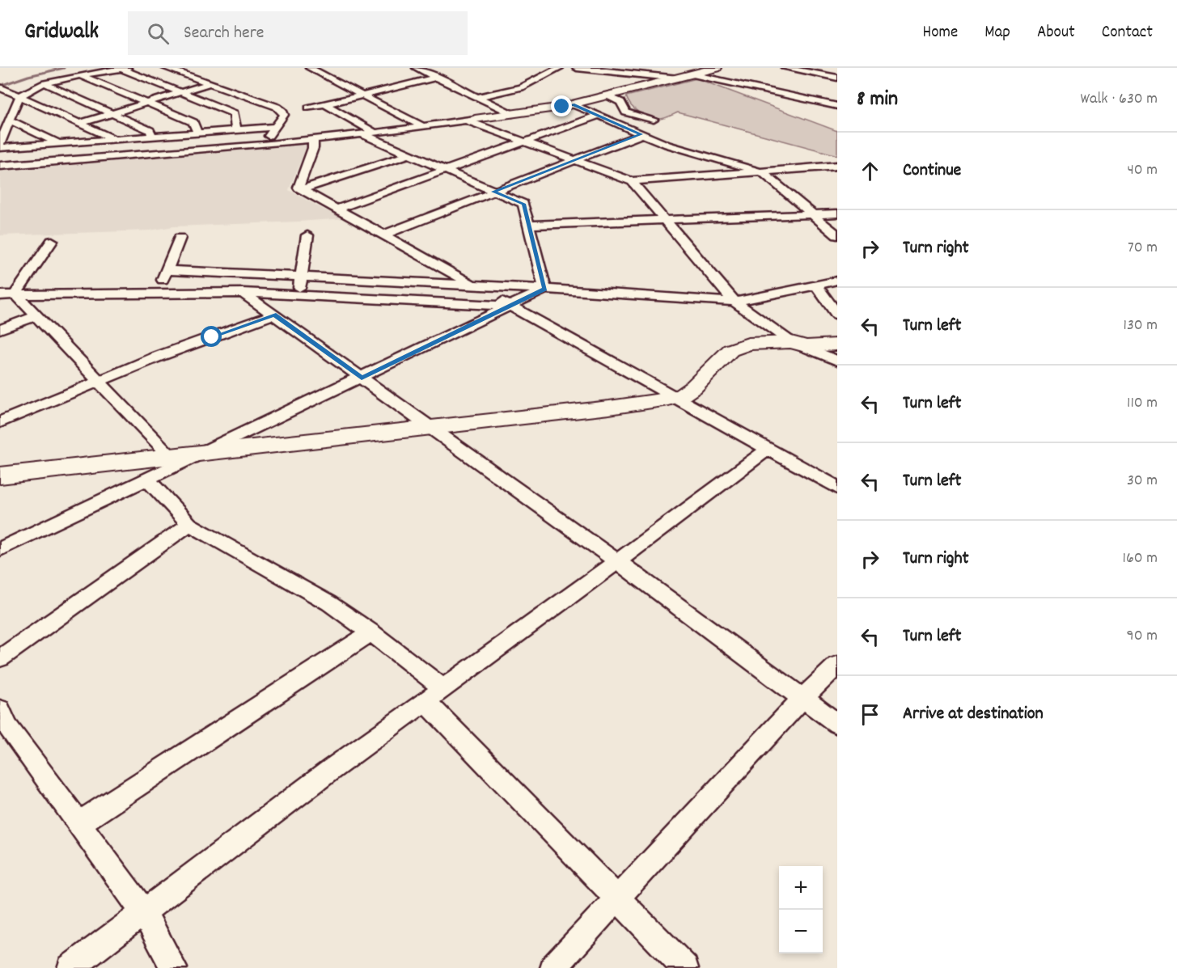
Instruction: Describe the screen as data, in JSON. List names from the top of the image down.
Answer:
{
  "page": {
    "header": "Gridwalk",
    "search": "Search here",
    "nav": [
      "Home",
      "Map",
      "About",
      "Contact"
    ],
    "heading": ["8 min", "Walk · 630 m"],
    "list": [
      ["Continue", "40 m"],
      ["Turn right", "70 m"],
      ["Turn left", "130 m"],
      ["Turn left", "110 m"],
      ["Turn left", "30 m"],
      ["Turn right", "160 m"],
      ["Turn left", "90 m"],
      "Arrive at destination"
    ],
    "map_buttons": ["+", "−"]
  }
}
